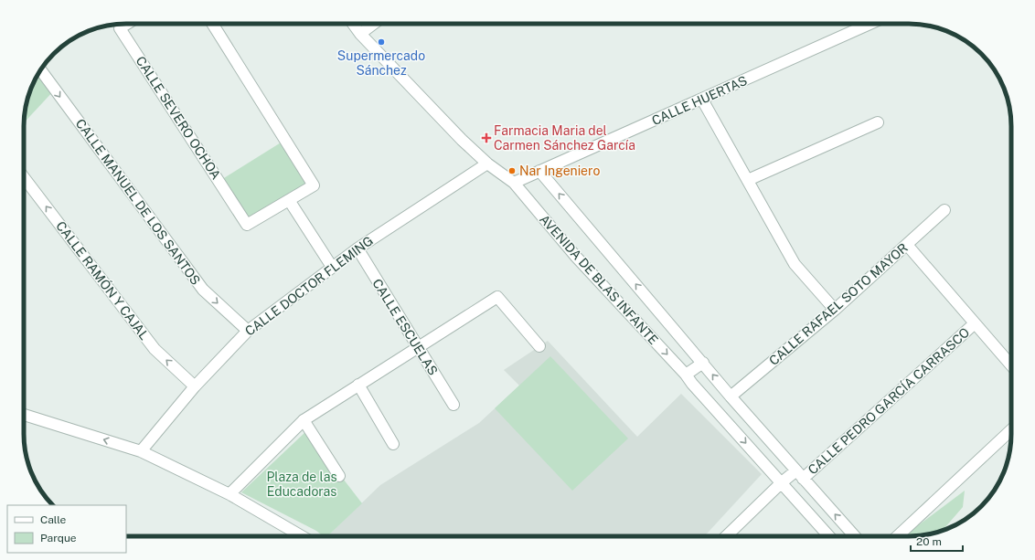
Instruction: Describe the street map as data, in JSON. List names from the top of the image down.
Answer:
{
  "streets": {
    "street": [
      "CALLE HUERTAS",
      "CALLE SEVERO OCHOA",
      "CALLE MANUEL DE LOS SANTOS",
      "AVENIDA DE BLAS INFANTE",
      "CALLE RAMÓN Y CAJAL",
      "CALLE DOCTOR FLEMING",
      "CALLE RAFAEL SOTO MAYOR",
      "CALLE ESCUELAS",
      "CALLE PEDRO GARCÍA CARRASCO"
    ]
  },
  "crossings": [
    ["CALLE HUERTAS", "AVENIDA DE BLAS INFANTE"],
    ["CALLE MANUEL DE LOS SANTOS", "CALLE DOCTOR FLEMING"],
    ["AVENIDA DE BLAS INFANTE", "CALLE DOCTOR FLEMING"],
    ["AVENIDA DE BLAS INFANTE", "CALLE RAFAEL SOTO MAYOR"],
    ["AVENIDA DE BLAS INFANTE", "CALLE PEDRO GARCÍA CARRASCO"],
    ["CALLE RAMÓN Y CAJAL", "CALLE DOCTOR FLEMING"],
    ["CALLE DOCTOR FLEMING", "CALLE ESCUELAS"]
  ],
  "one_way": ["CALLE MANUEL DE LOS SANTOS", "CALLE RAMÓN Y CAJAL"],
  "parks": ["Plaza de las Educadoras"],
  "places": {
    "other": ["Supermercado Sánchez", "Nar Ingeniero"],
    "health": ["Farmacia Maria del Carmen Sánchez García"]
  },
  "legend": ["Calle", "Parque"],
  "scale_bar": "20 m"
}
